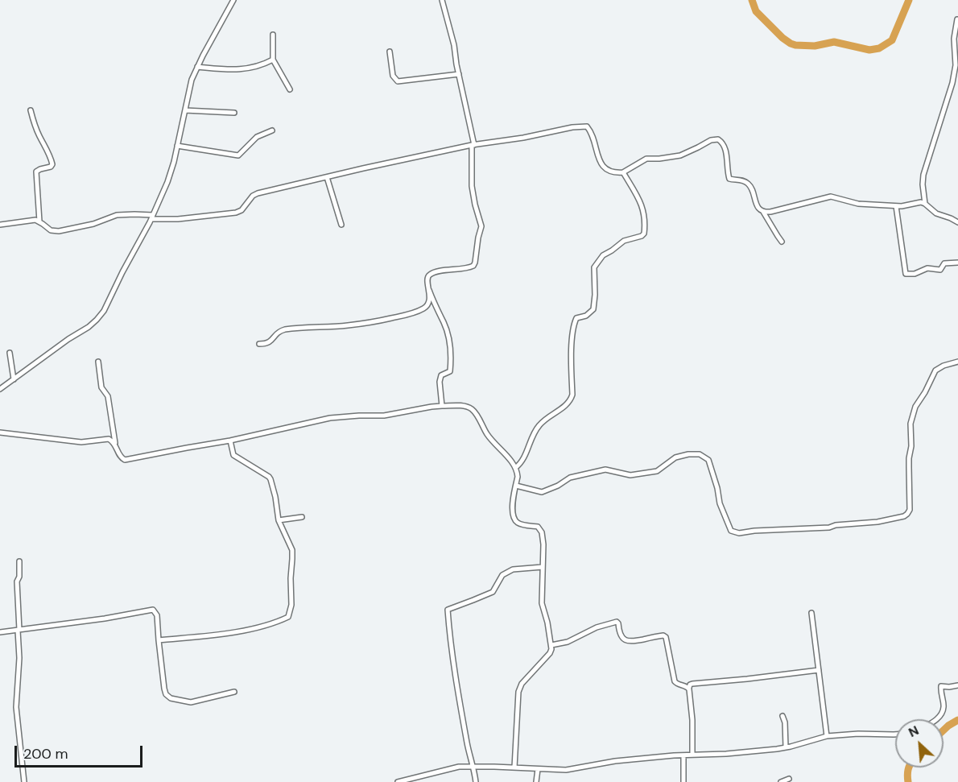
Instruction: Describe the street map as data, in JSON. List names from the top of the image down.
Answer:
{
  "scale_bar": "200 m",
  "north": "top left"
}
